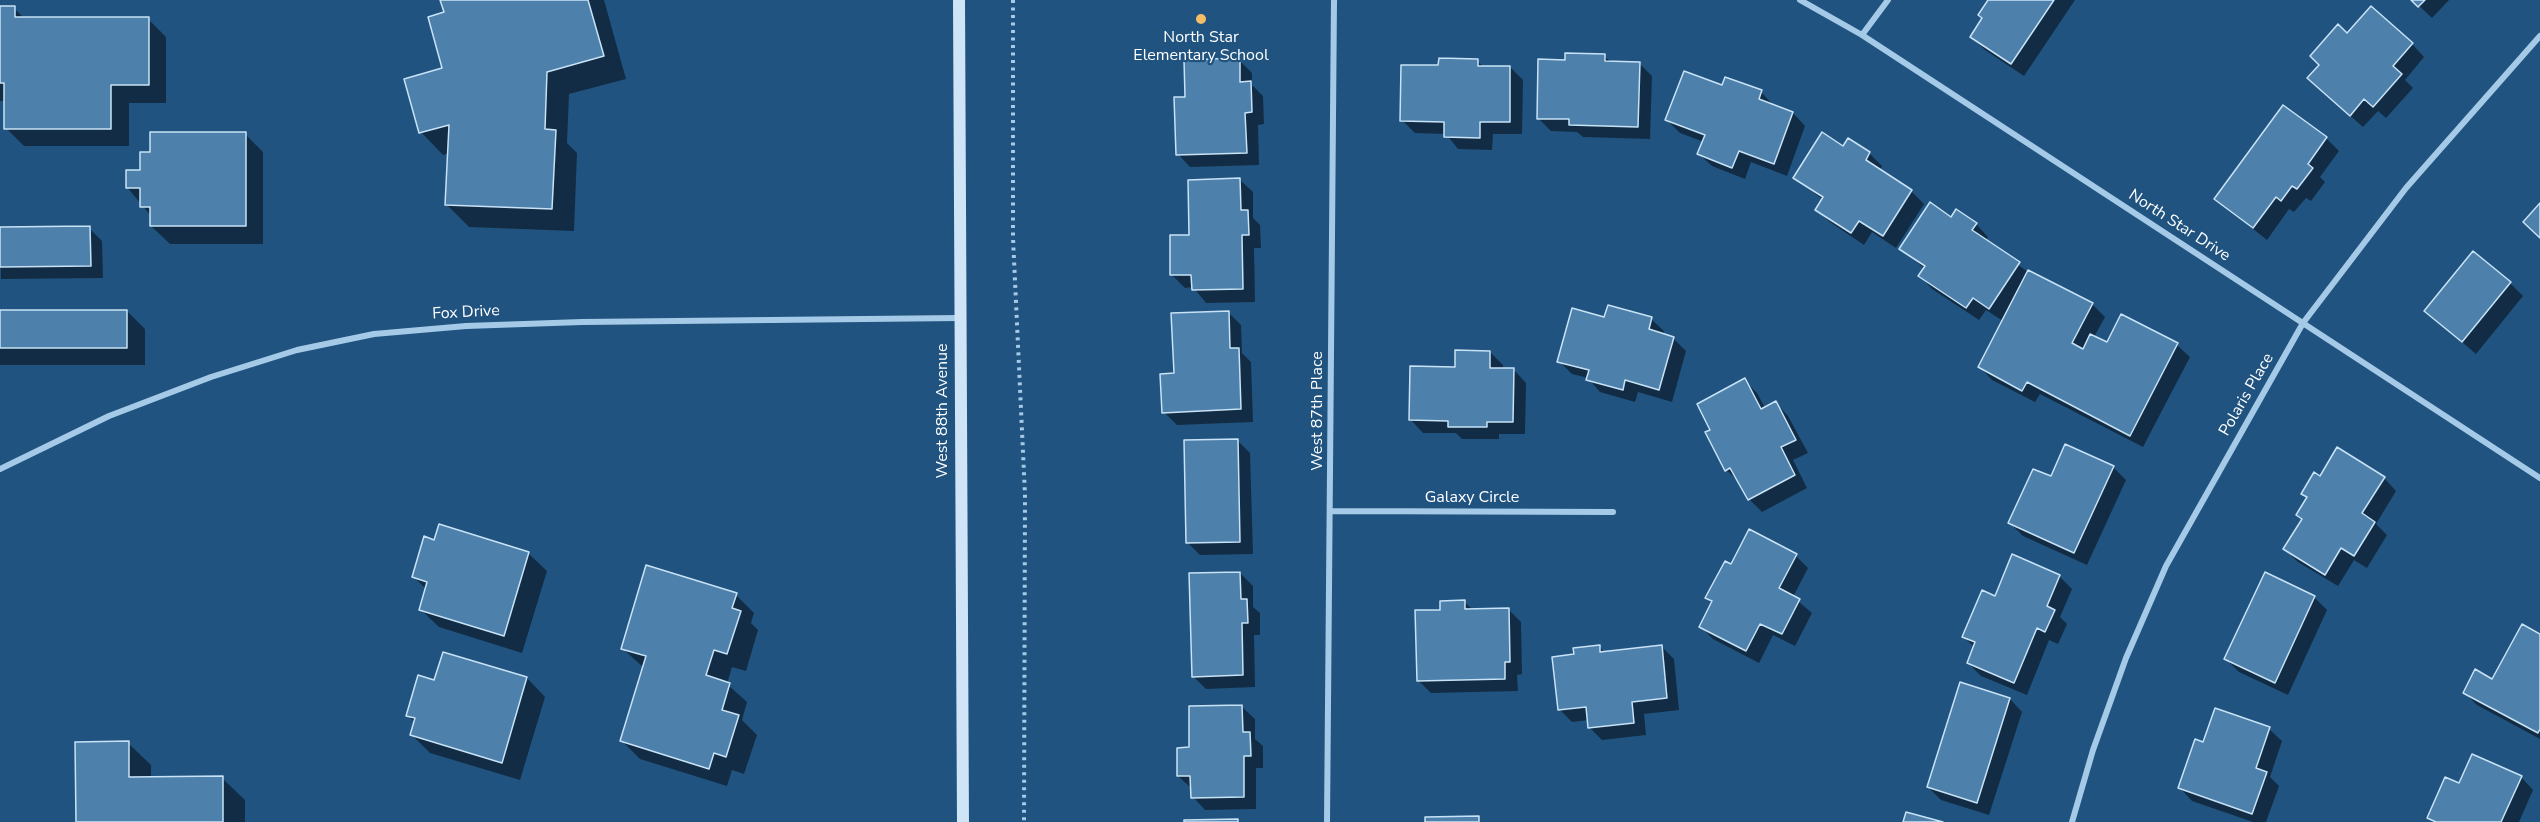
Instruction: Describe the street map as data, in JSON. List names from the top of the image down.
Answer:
{
  "streets": {
    "main road": ["West 88th Avenue"],
    "street": [
      "North Star Drive",
      "Fox Drive",
      "Polaris Place",
      "West 87th Place",
      "Galaxy Circle"
    ]
  },
  "crossings": [
    ["North Star Drive", "Polaris Place"],
    ["Fox Drive", "West 88th Avenue"],
    ["West 87th Place", "Galaxy Circle"]
  ],
  "places": ["North Star Elementary School"]
}
